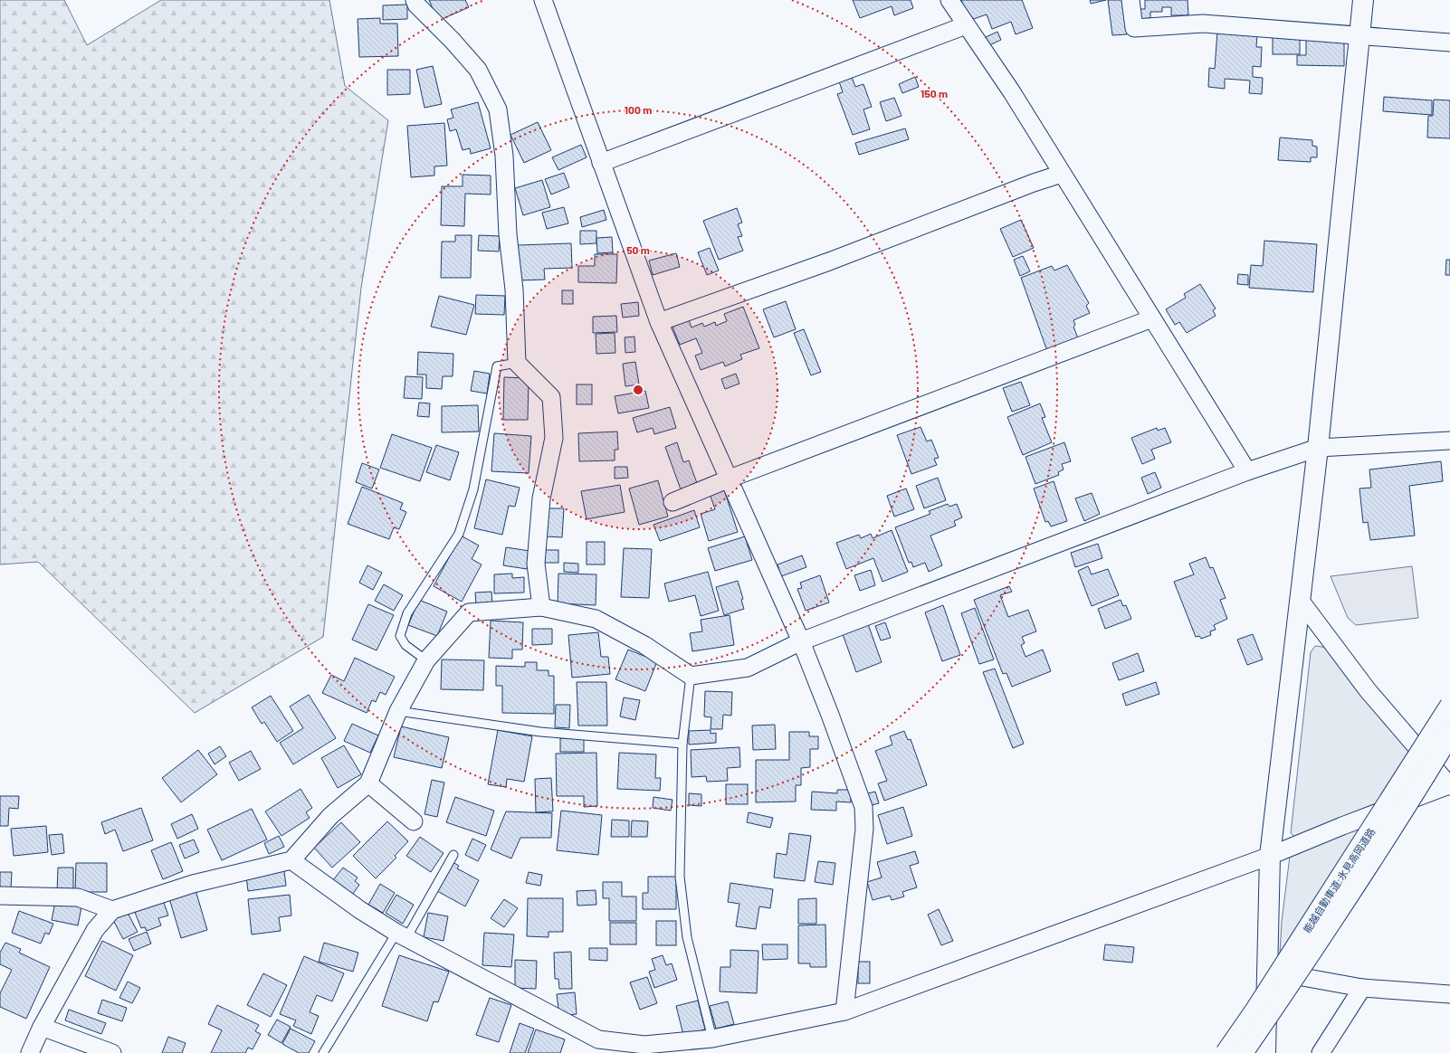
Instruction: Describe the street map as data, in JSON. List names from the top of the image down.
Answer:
{
  "streets": {
    "main road": ["能越自動車道;氷見高岡道路"]
  },
  "rings": ["150 m", "100 m", "50 m"]
}
